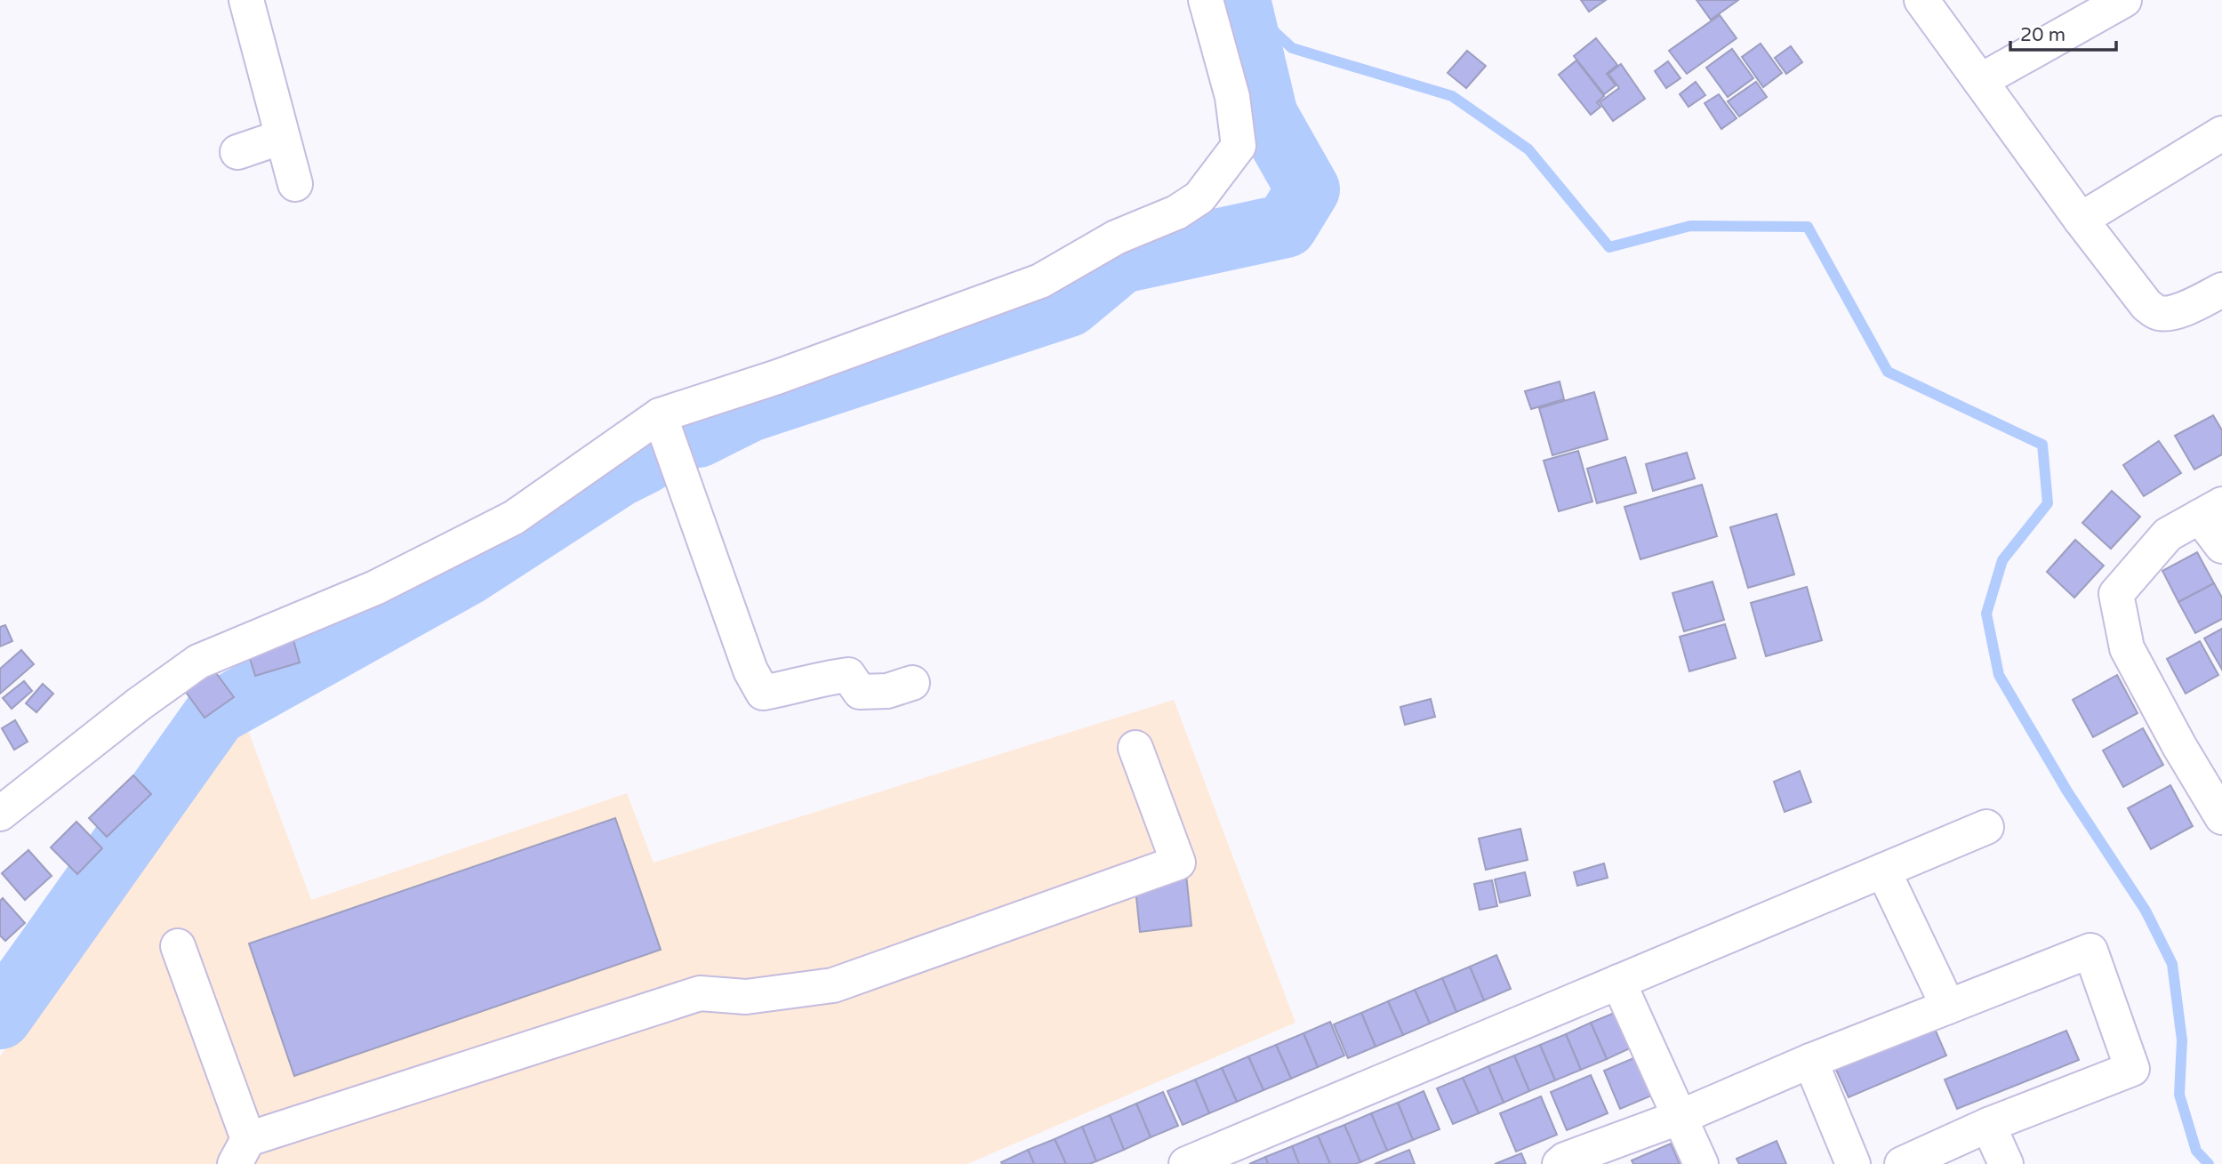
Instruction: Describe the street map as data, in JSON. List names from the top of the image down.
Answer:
{
  "scale_bar": "20 m"
}
